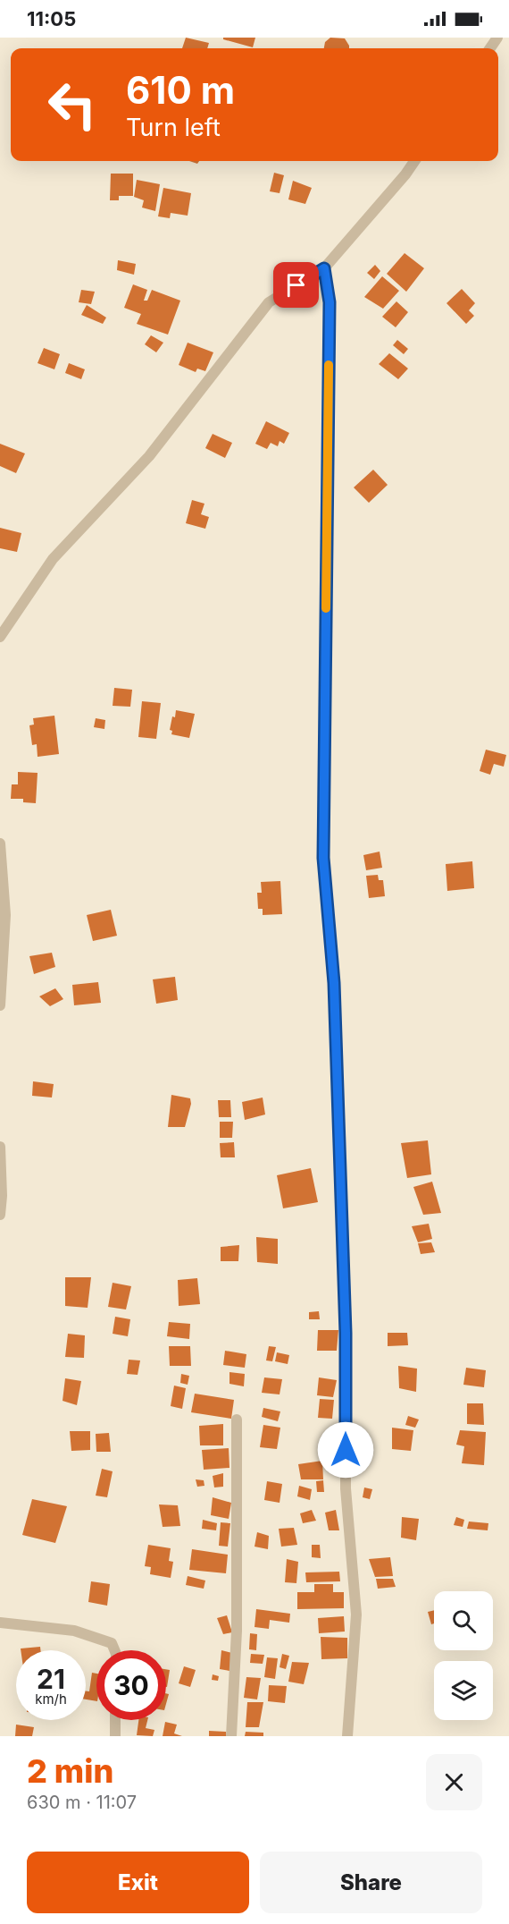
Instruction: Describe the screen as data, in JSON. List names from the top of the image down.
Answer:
{
  "page": {
    "status": "11:05",
    "turn": ["610 m", "Turn left"],
    "speed": "21 km/h",
    "limit": "30",
    "heading": ["2 min", "630 m · 11:07"],
    "buttons": ["Exit", "Share"]
  }
}
